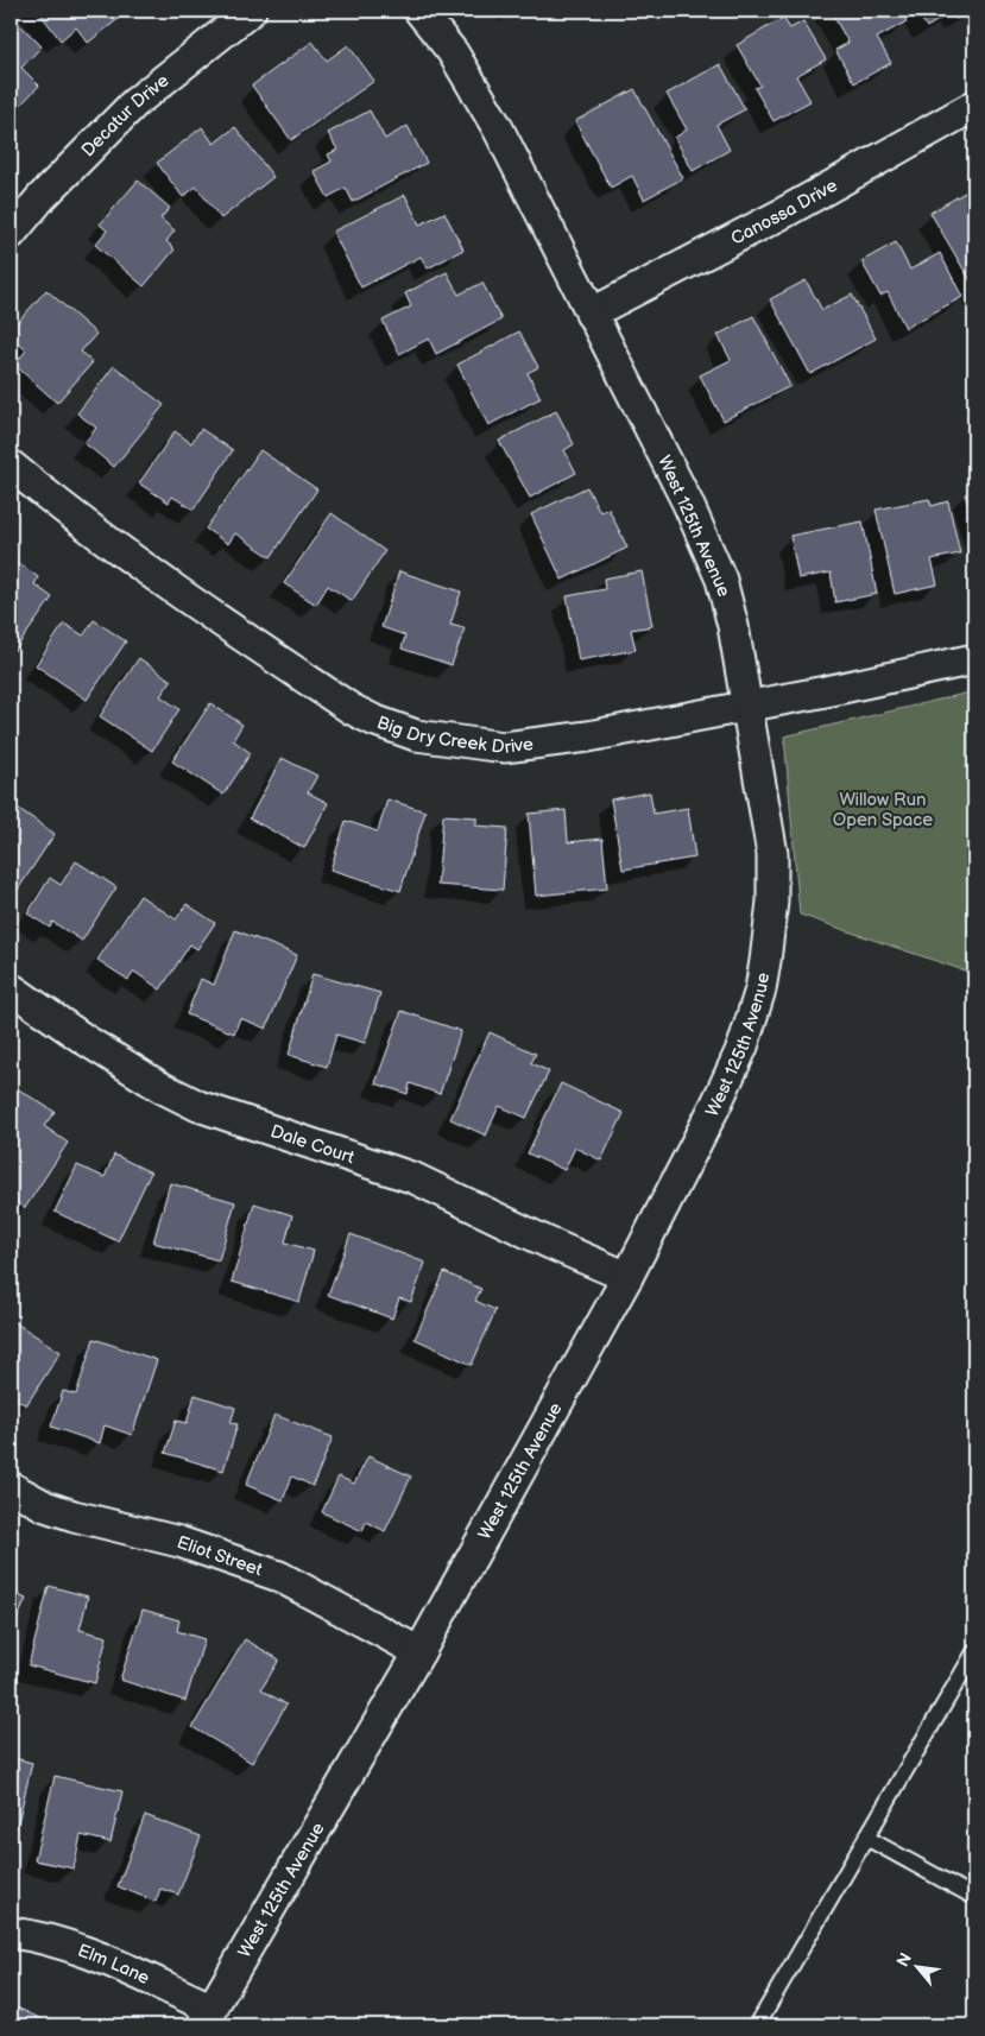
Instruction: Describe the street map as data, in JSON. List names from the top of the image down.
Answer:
{
  "streets": {
    "street": [
      "Decatur Drive",
      "Canossa Drive",
      "West 125th Avenue",
      "Big Dry Creek Drive",
      "Dale Court",
      "Eliot Street",
      "Elm Lane"
    ]
  },
  "crossings": [
    ["Canossa Drive", "West 125th Avenue"],
    ["West 125th Avenue", "Big Dry Creek Drive"],
    ["West 125th Avenue", "Dale Court"],
    ["West 125th Avenue", "Eliot Street"],
    ["West 125th Avenue", "Elm Lane"]
  ],
  "parks": ["Willow Run Open Space"],
  "north": "top left"
}
